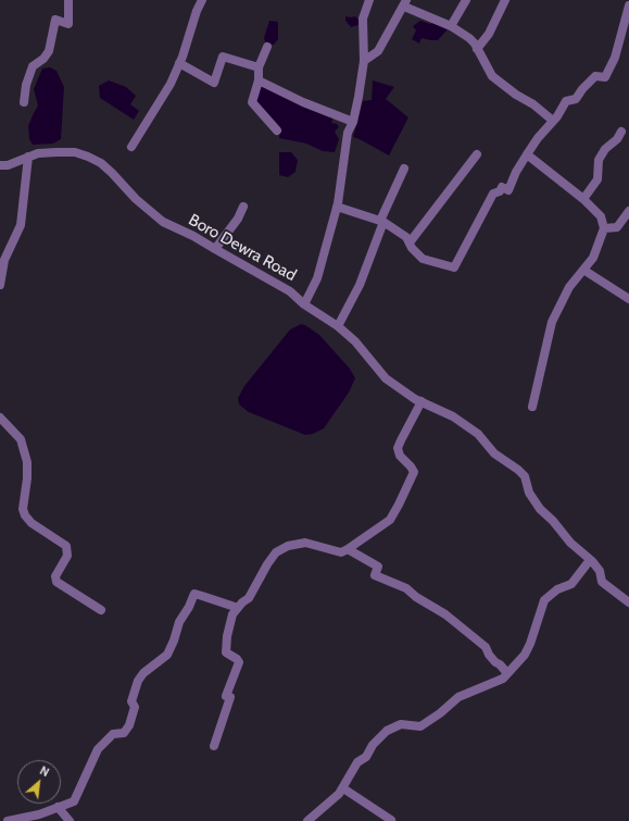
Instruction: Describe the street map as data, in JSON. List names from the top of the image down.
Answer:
{
  "streets": {
    "street": ["Boro Dewra Road"]
  },
  "north": "top right"
}
